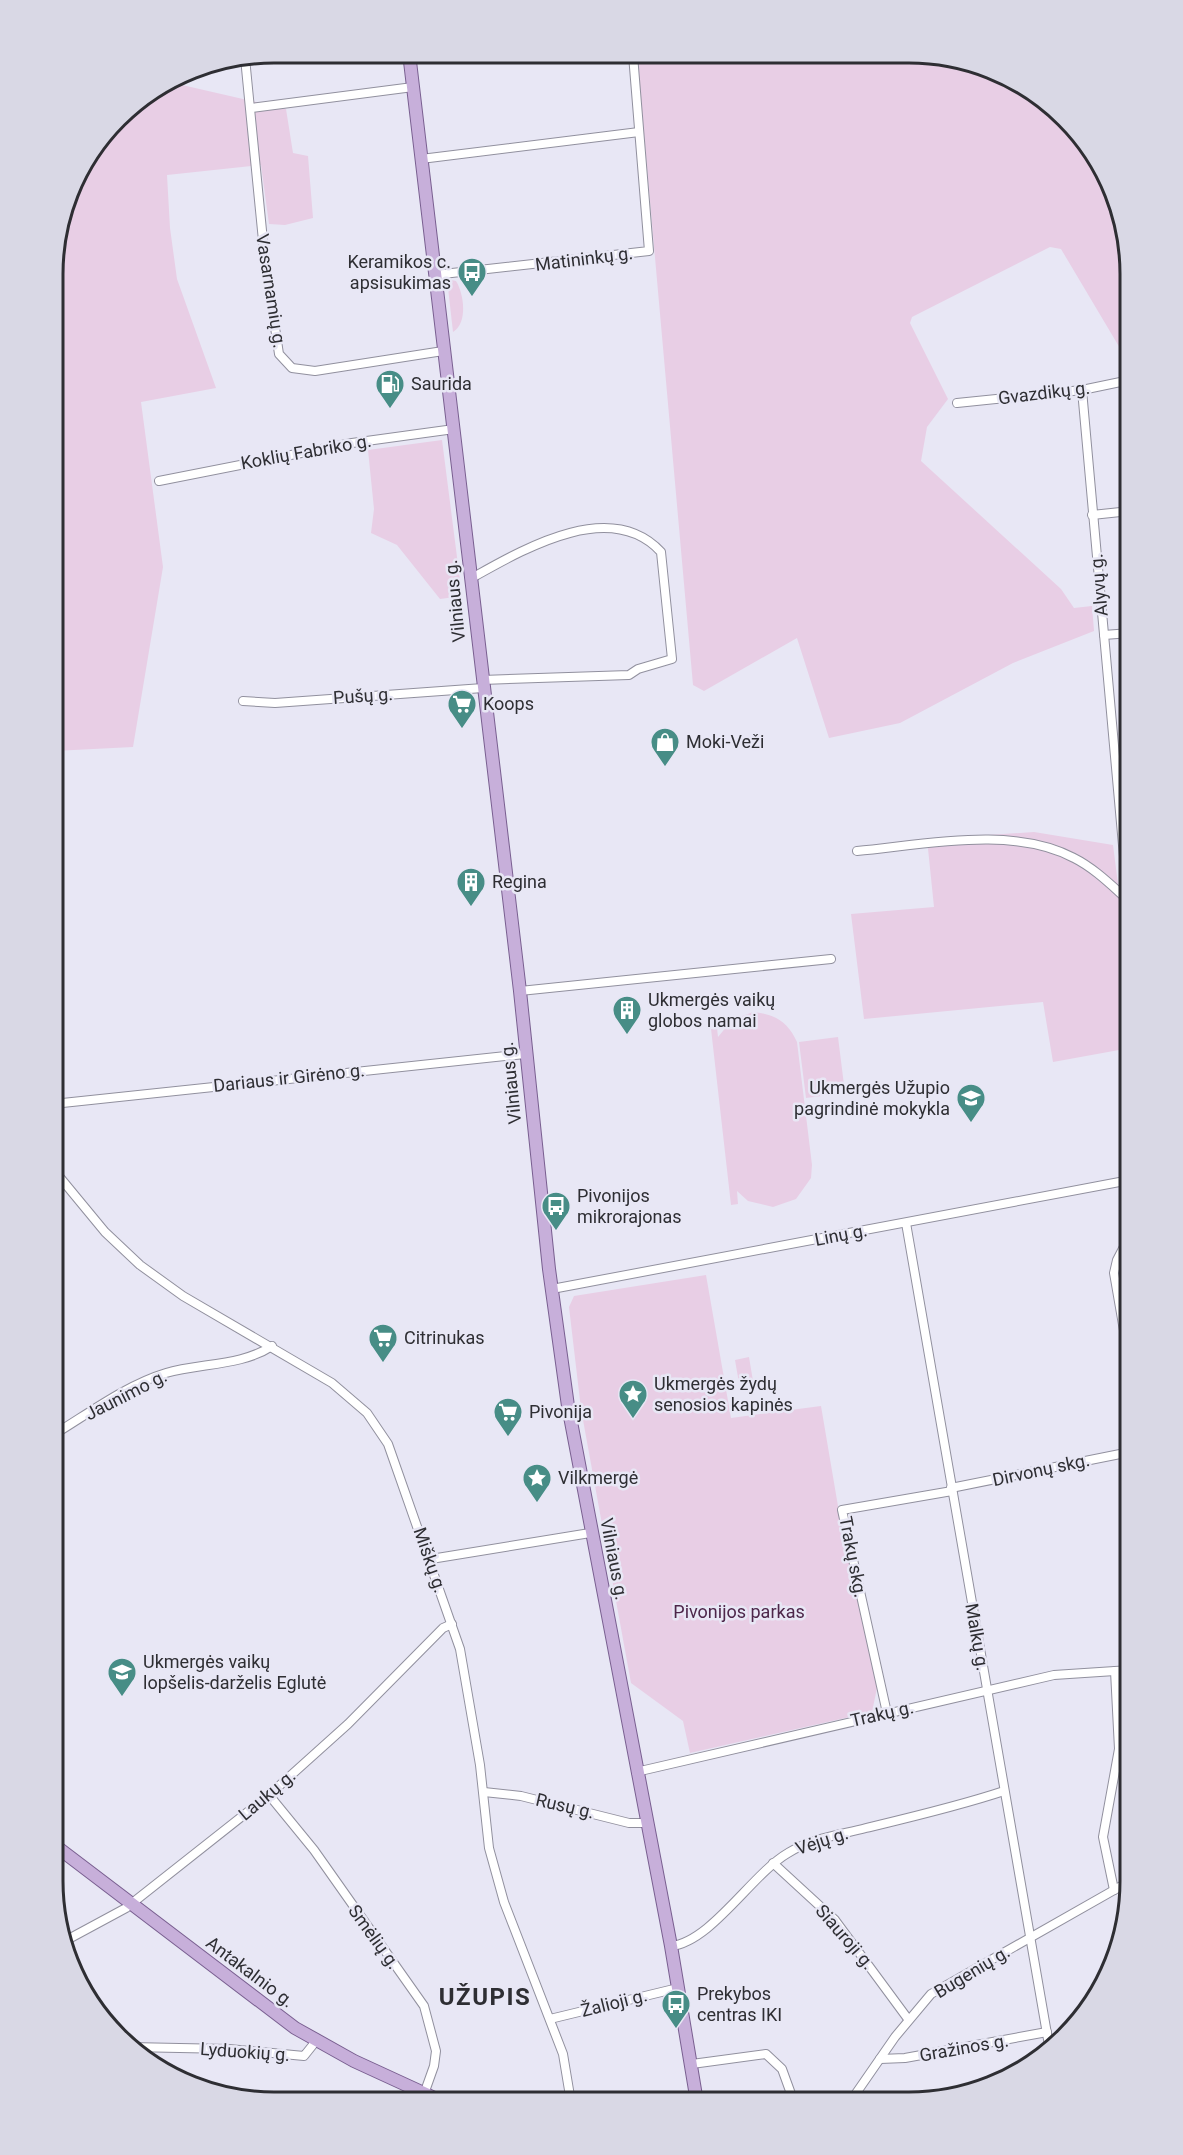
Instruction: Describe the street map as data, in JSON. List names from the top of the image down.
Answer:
{
  "streets": {
    "main road": ["Vilniaus g.", "Antakalnio g."],
    "street": [
      "Matininkų g.",
      "Vasarnamių g.",
      "Gvazdikų g.",
      "Koklių Fabriko g.",
      "Alyvų g.",
      "Pušų g.",
      "Dariaus ir Girėno g.",
      "Linų g.",
      "Jaunimo g.",
      "Dirvonų skg.",
      "Trakų skg.",
      "Miškų g.",
      "Malkų g.",
      "Trakų g.",
      "Laukų g.",
      "Rusų g.",
      "Vėjų g.",
      "Smėlių g.",
      "Siauroji g.",
      "Bugenių g.",
      "Žalioji g.",
      "Gražinos g.",
      "Lyduokių g."
    ]
  },
  "crossings": [
    ["Matininkų g.", "Vilniaus g."],
    ["Vasarnamių g.", "Vilniaus g."],
    ["Gvazdikų g.", "Alyvų g."],
    ["Koklių Fabriko g.", "Vilniaus g."],
    ["Vilniaus g.", "Pušų g."],
    ["Vilniaus g.", "Dariaus ir Girėno g."],
    ["Vilniaus g.", "Linų g."],
    ["Vilniaus g.", "Trakų g."],
    ["Vilniaus g.", "Rusų g."],
    ["Vilniaus g.", "Vėjų g."],
    ["Vilniaus g.", "Žalioji g."],
    ["Linų g.", "Malkų g."],
    ["Jaunimo g.", "Miškų g."],
    ["Dirvonų skg.", "Trakų skg."],
    ["Dirvonų skg.", "Malkų g."],
    ["Trakų skg.", "Malkų g."],
    ["Trakų skg.", "Trakų g."],
    ["Miškų g.", "Laukų g."],
    ["Miškų g.", "Rusų g."],
    ["Miškų g.", "Žalioji g."],
    ["Malkų g.", "Trakų g."],
    ["Malkų g.", "Vėjų g."],
    ["Malkų g.", "Bugenių g."],
    ["Malkų g.", "Gražinos g."],
    ["Laukų g.", "Smėlių g."],
    ["Laukų g.", "Antakalnio g."],
    ["Vėjų g.", "Siauroji g."],
    ["Siauroji g.", "Bugenių g."],
    ["Antakalnio g.", "Lyduokių g."],
    ["Bugenių g.", "Gražinos g."]
  ],
  "districts": ["UŽUPIS"],
  "parks": ["Pivonijos parkas"],
  "places": {
    "bus stop": ["Keramikos c. apsisukimas", "Pivonijos mikrorajonas", "Prekybos centras IKI"],
    "fuel station": ["Saurida"],
    "supermarket": ["Koops", "Citrinukas", "Pivonija"],
    "shop": ["Moki-Veži"],
    "building": ["Regina", "Ukmergės vaikų globos namai"],
    "school or university": ["Ukmergės Užupio pagrindinė mokykla", "Ukmergės vaikų lopšelis-darželis Eglutė"],
    "place": ["Ukmergės žydų senosios kapinės", "Vilkmergė"]
  }
}
